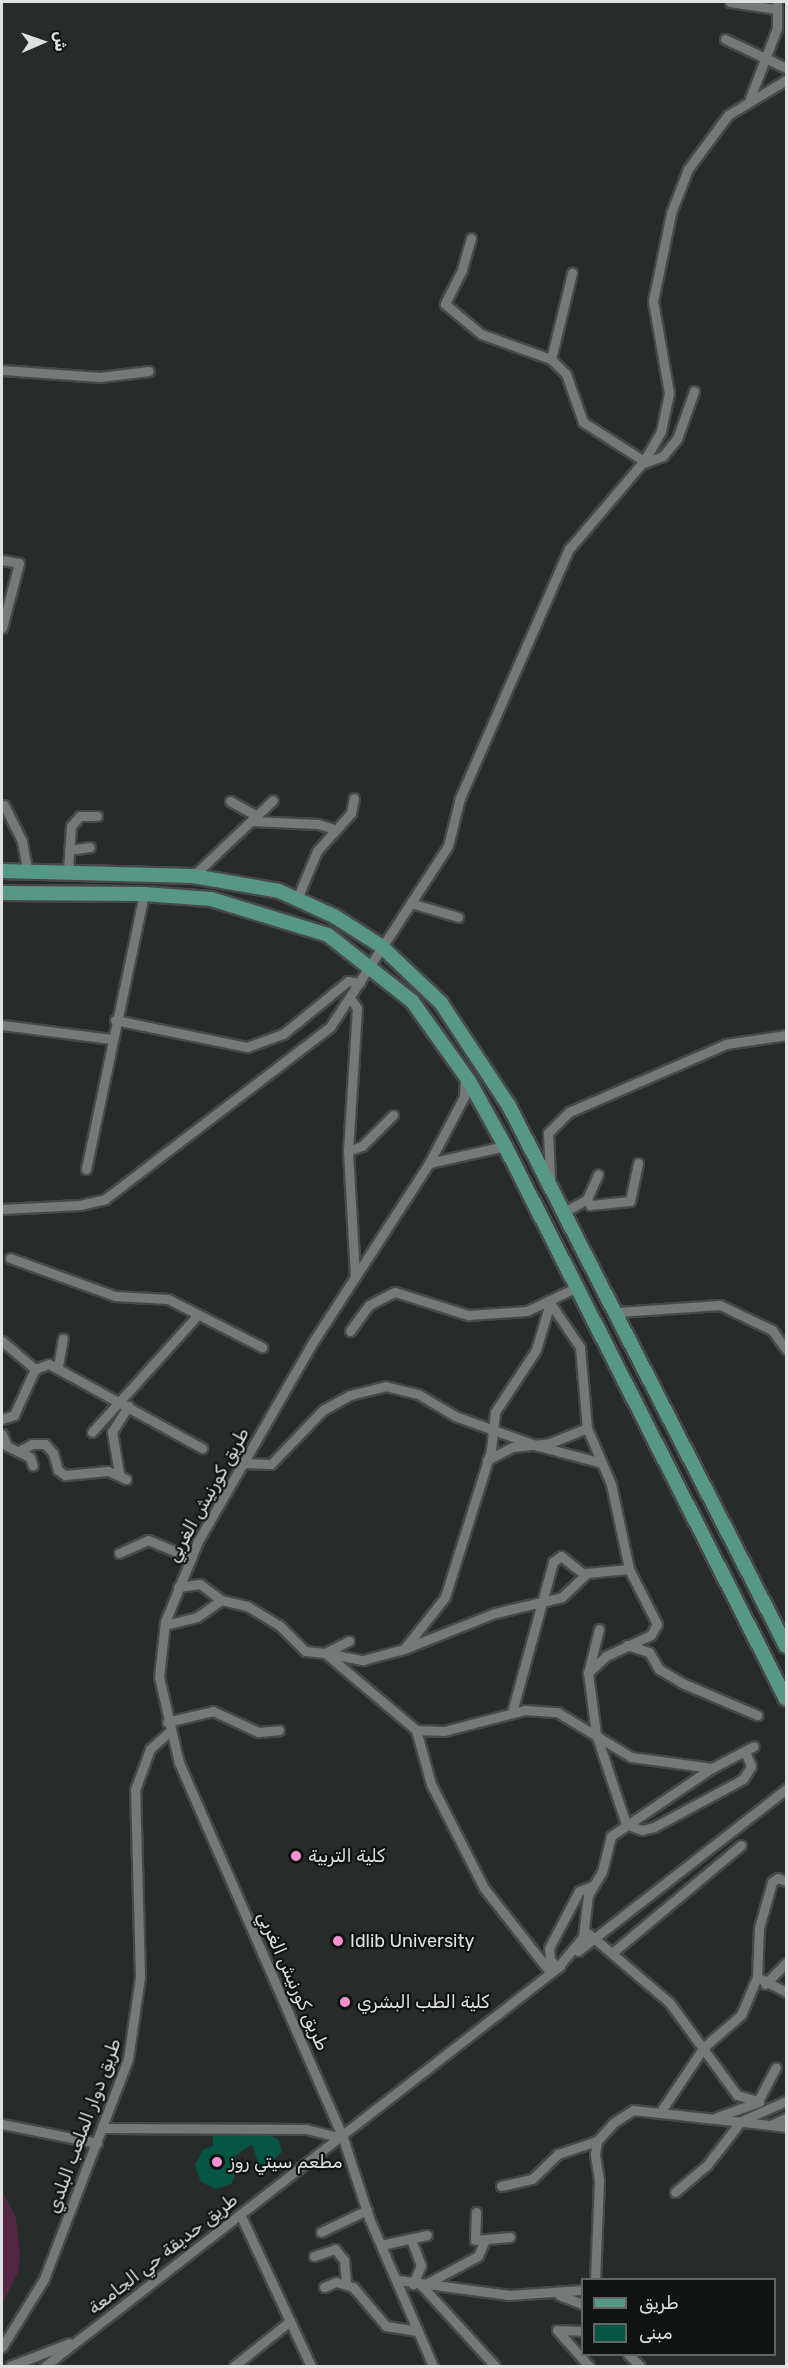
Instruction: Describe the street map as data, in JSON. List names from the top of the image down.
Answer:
{
  "streets": {
    "street": ["طريق كورنيش الغربي", "طريق دوار الملعب البلدي", "طريق حديقة حي الجامعة"]
  },
  "crossings": [
    ["طريق كورنيش الغربي", "طريق دوار الملعب البلدي"],
    ["طريق كورنيش الغربي", "طريق حديقة حي الجامعة"]
  ],
  "places": [
    "كلية التربية",
    "Idlib University",
    "كلية الطب البشري",
    "مطعم سيتي روز"
  ],
  "legend": ["طريق", "مبنى"],
  "north": "right"
}
